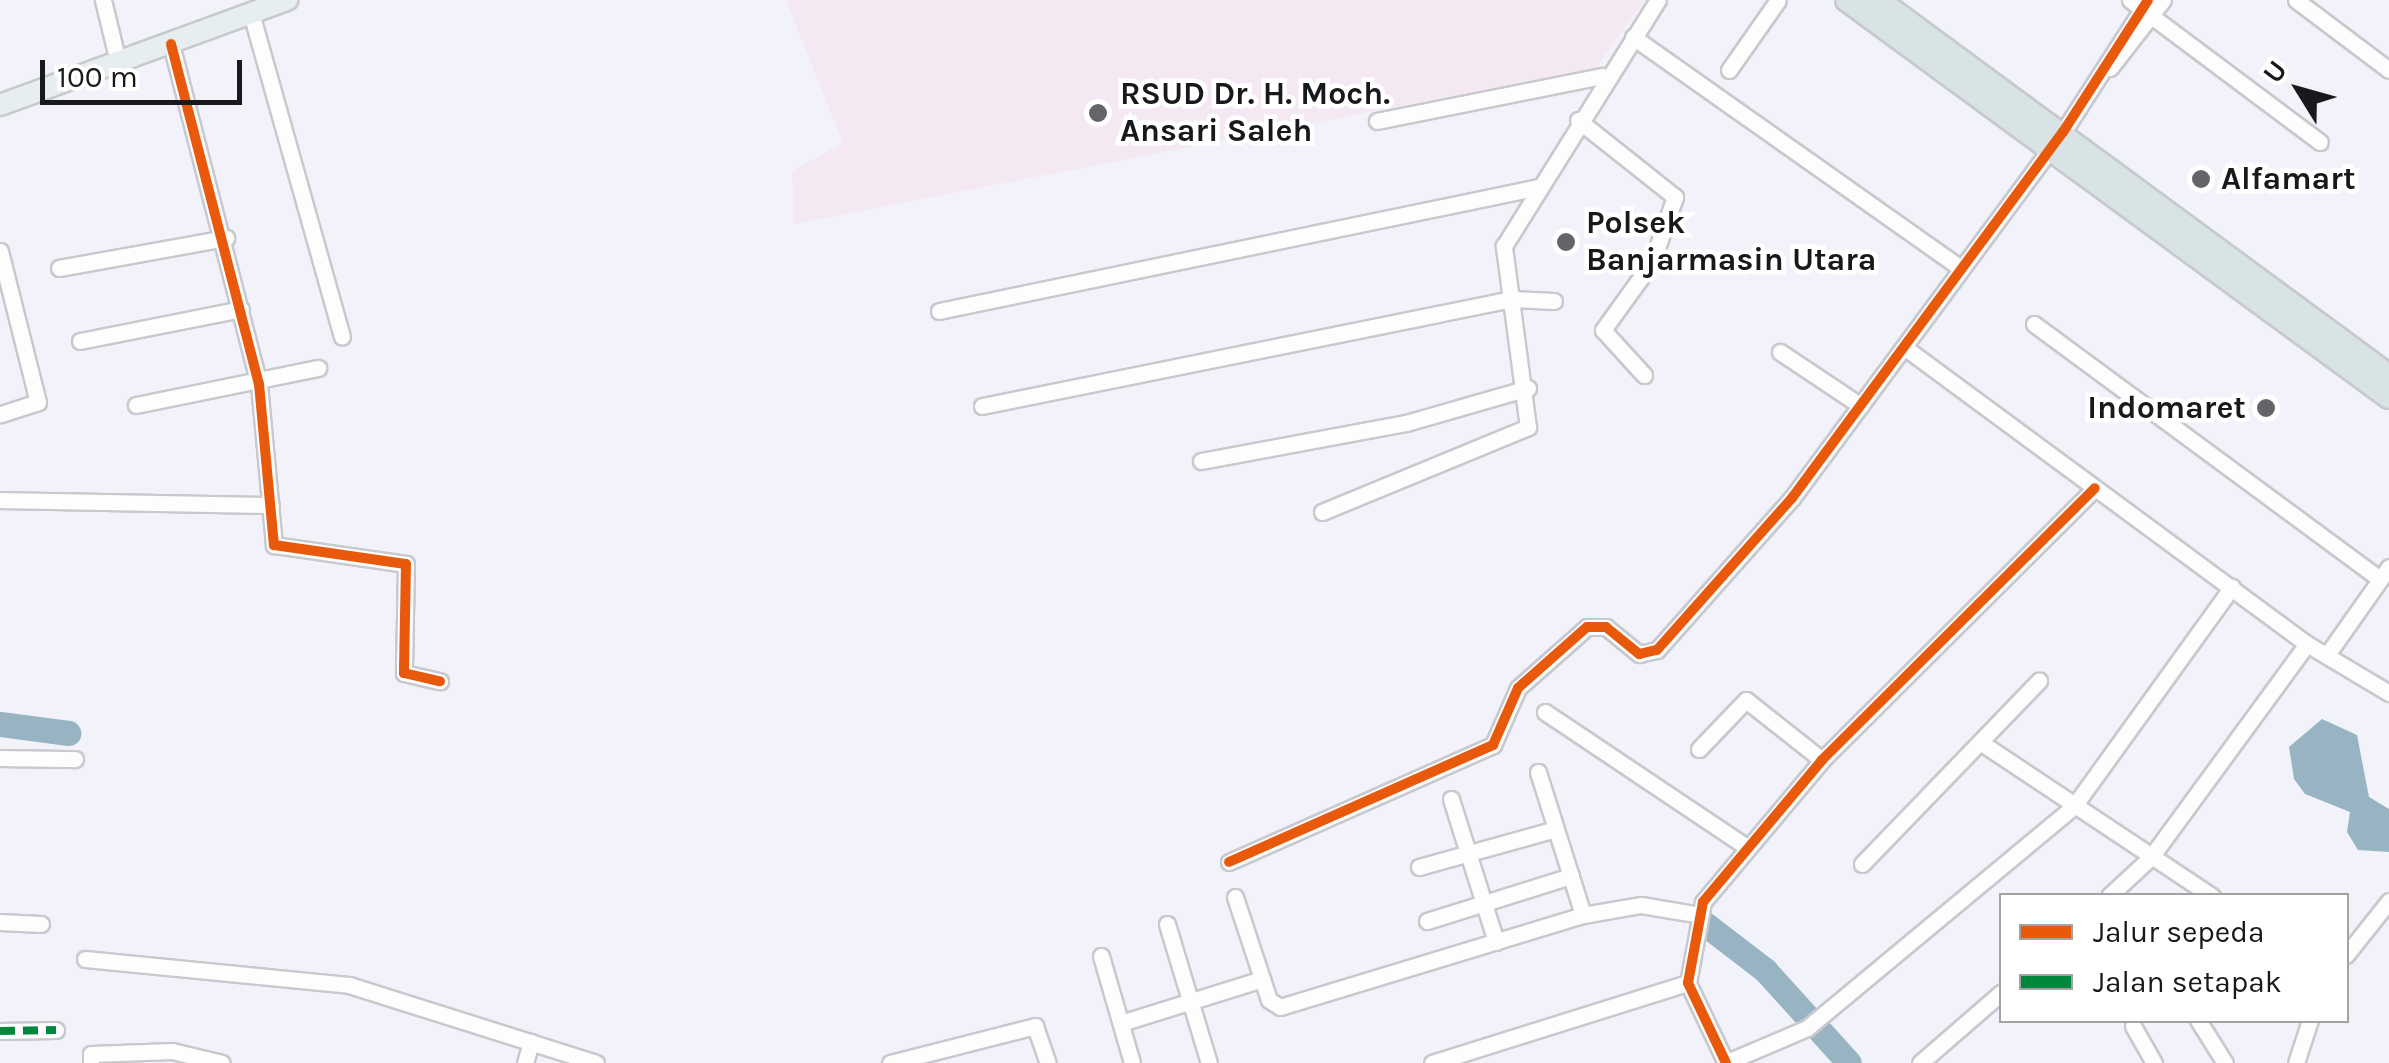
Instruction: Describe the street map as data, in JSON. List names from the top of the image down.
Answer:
{
  "places": [
    "RSUD Dr. H. Moch. Ansari Saleh",
    "Alfamart",
    "Polsek Banjarmasin Utara",
    "Indomaret"
  ],
  "legend": ["Jalur sepeda", "Jalan setapak"],
  "scale_bar": "100 m",
  "north": "top left"
}
